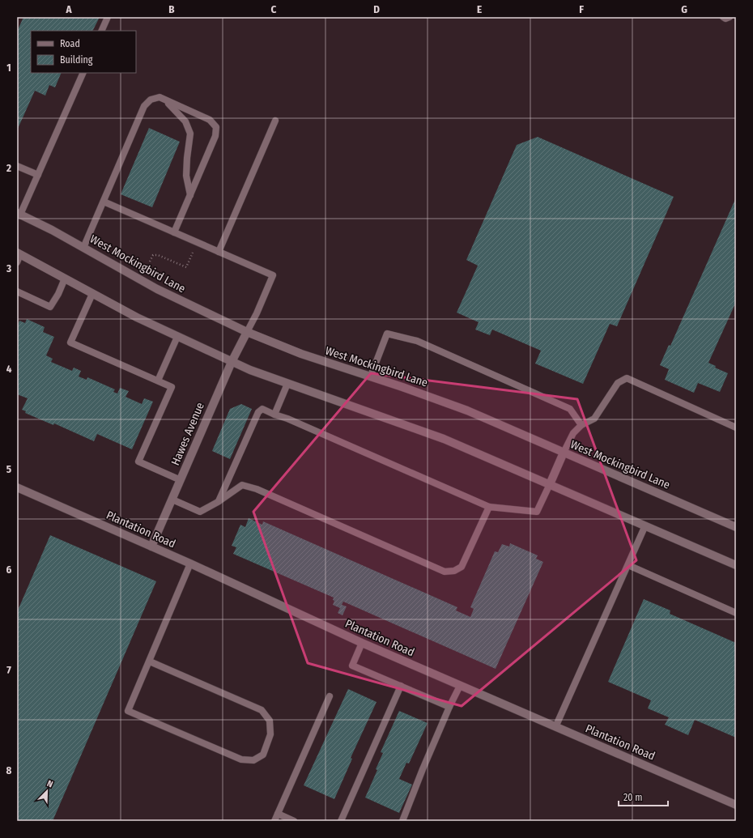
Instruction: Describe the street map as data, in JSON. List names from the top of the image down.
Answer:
{
  "streets": {
    "main road": ["West Mockingbird Lane", "Hawes Avenue", "Plantation Road"]
  },
  "crossings": [
    ["West Mockingbird Lane", "Hawes Avenue"],
    ["Hawes Avenue", "Plantation Road"]
  ],
  "legend": ["Road", "Building"],
  "scale_bar": "20 m",
  "north": "top right",
  "grid": {
    "columns": [
      "A",
      "B",
      "C",
      "D",
      "E",
      "F",
      "G"
    ],
    "rows": [
      "1",
      "2",
      "3",
      "4",
      "5",
      "6",
      "7",
      "8"
    ]
  }
}
